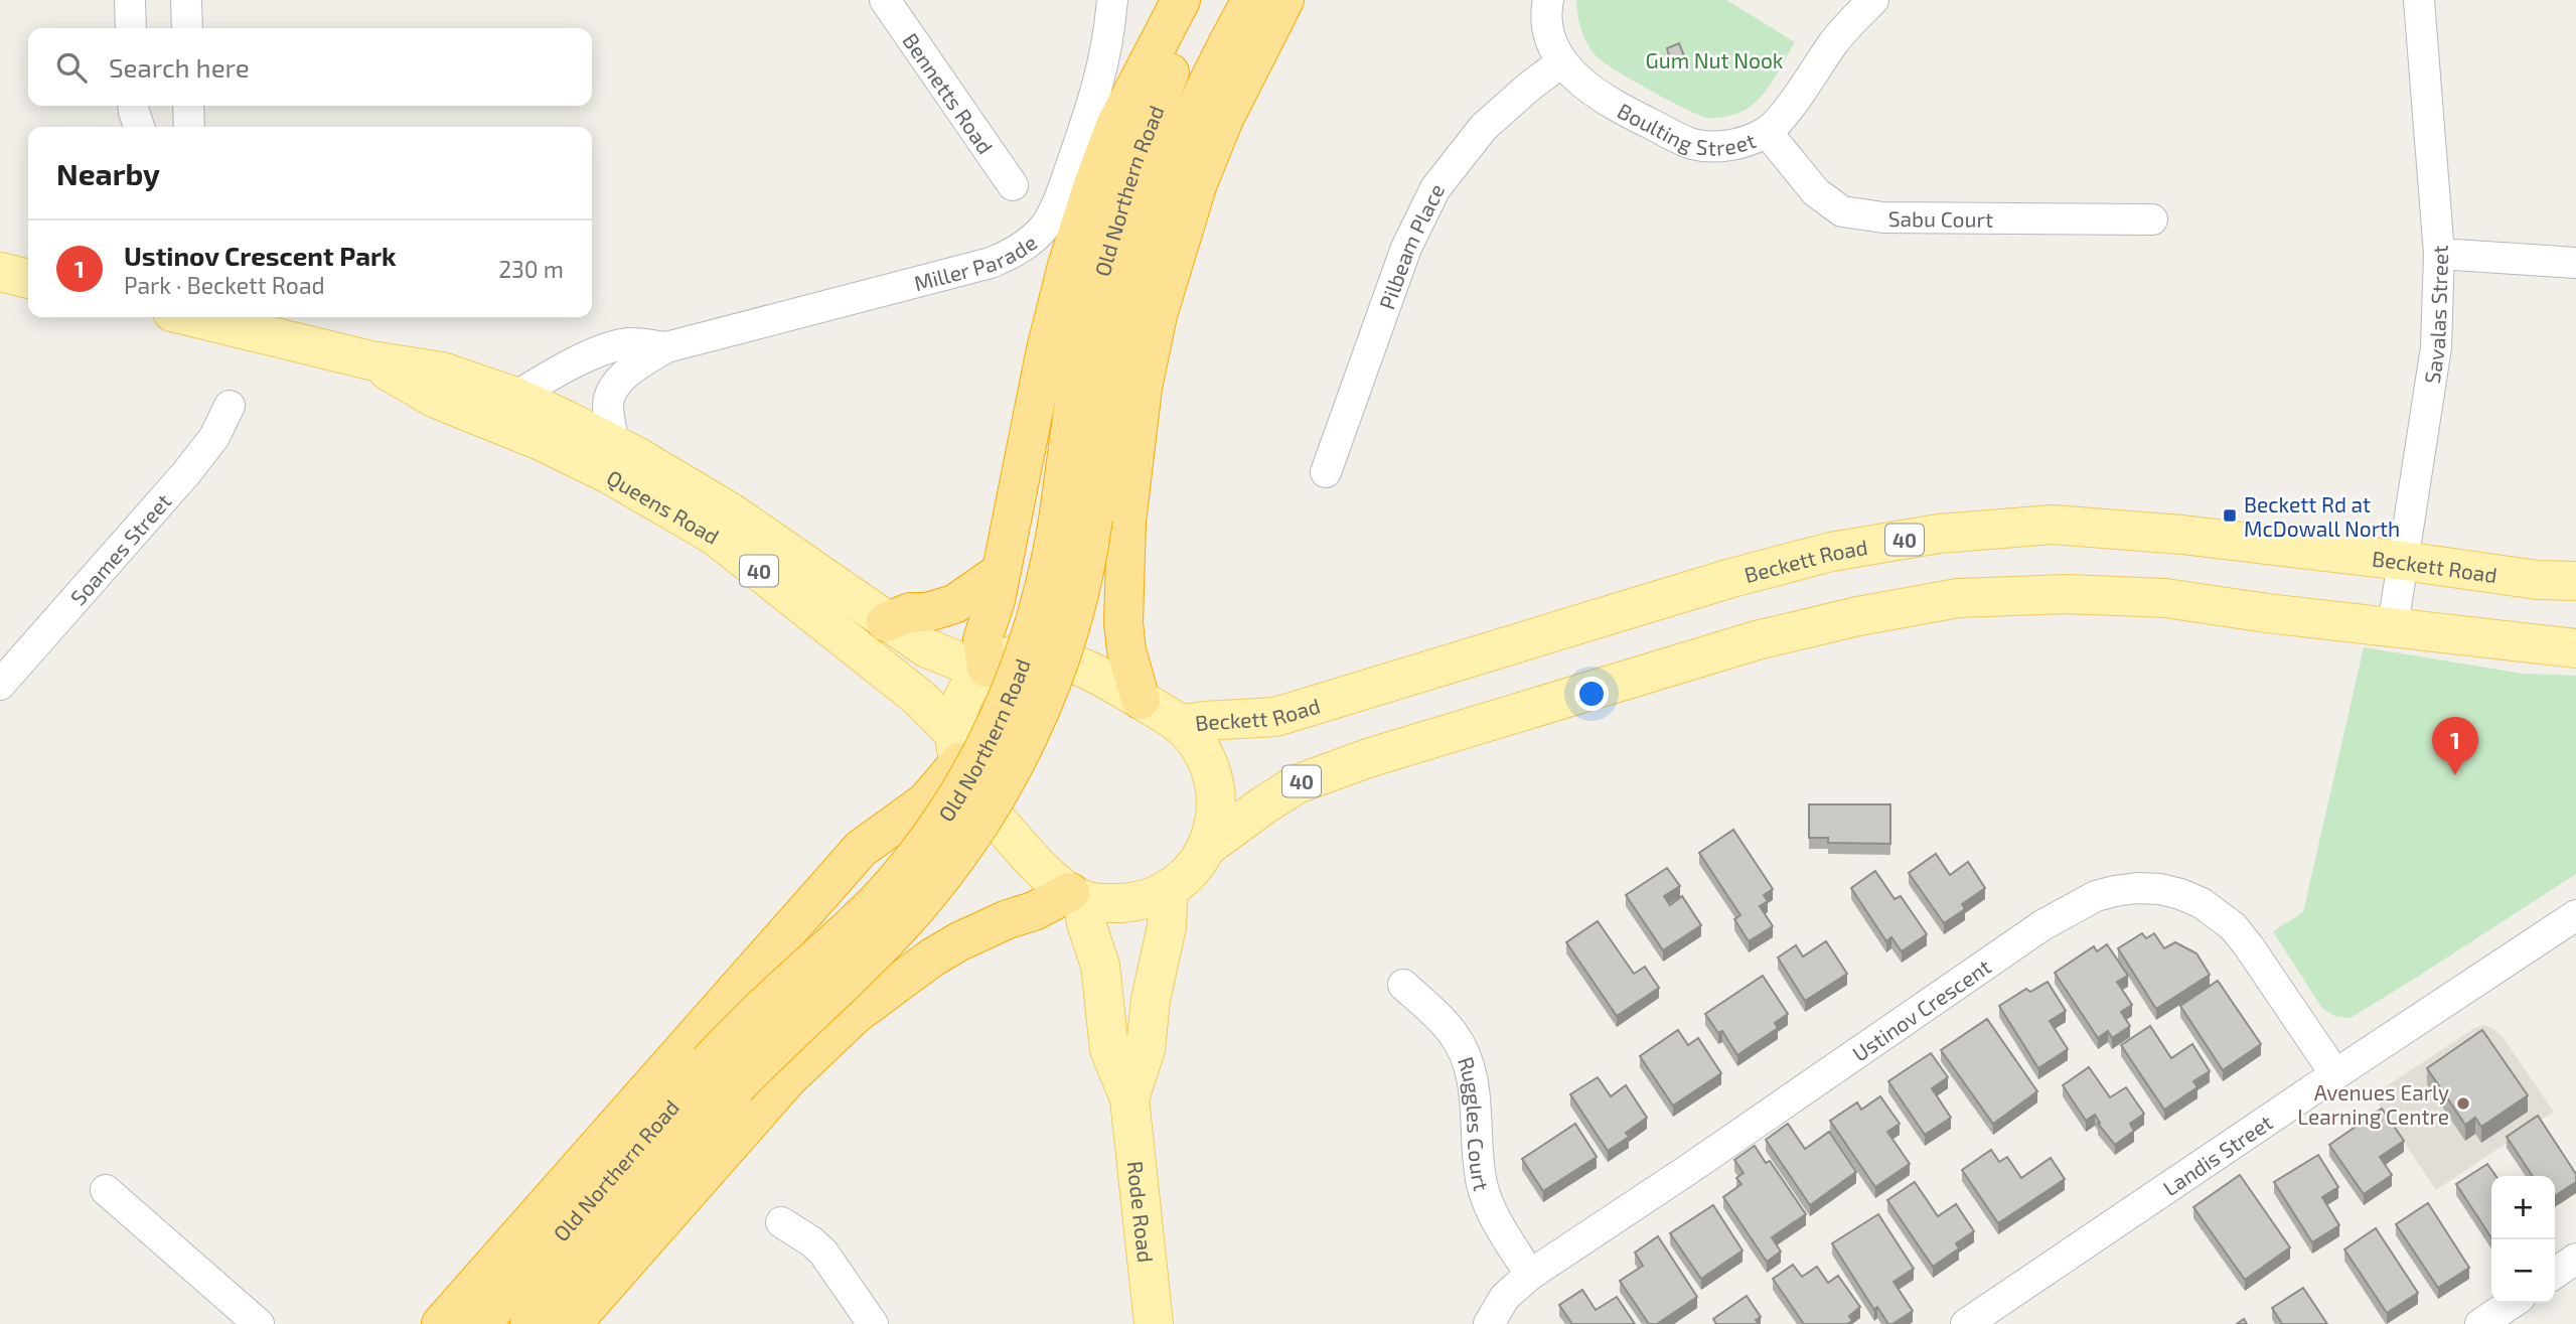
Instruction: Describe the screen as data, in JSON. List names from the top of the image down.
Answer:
{
  "streets": {
    "highway": ["Old Northern Road"],
    "main road": [
      "Queens Road",
      "40",
      "Beckett Road",
      "Rode Road"
    ],
    "street": [
      "Bennetts Road",
      "Boulting Street",
      "Sabu Court",
      "Pilbeam Place",
      "Miller Parade",
      "Savalas Street",
      "Soames Street",
      "Ustinov Crescent",
      "Ruggles Court",
      "Landis Street"
    ]
  },
  "crossings": [
    ["Boulting Street", "Sabu Court"],
    ["Boulting Street", "Pilbeam Place"],
    ["Miller Parade", "Queens Road"],
    ["Savalas Street", "40"],
    ["Savalas Street", "Beckett Road"],
    ["Queens Road", "40"],
    ["Queens Road", "Beckett Road"],
    ["Queens Road", "Rode Road"],
    ["40", "Beckett Road"],
    ["40", "Rode Road"],
    ["Beckett Road", "Rode Road"],
    ["Ustinov Crescent", "Ruggles Court"],
    ["Ustinov Crescent", "Landis Street"]
  ],
  "parks": ["Gum Nut Nook"],
  "places": {
    "transit": ["Beckett Rd at McDowall North"],
    "other": ["Avenues Early Learning Centre"]
  },
  "page": {
    "search": "Search here",
    "heading": "Nearby",
    "list": [
      {
        "mark": "1",
        "name": "Ustinov Crescent Park",
        "note": "Park · Beckett Road",
        "value": "230 m"
      }
    ],
    "pins": "1",
    "map_buttons": ["+", "−"]
  }
}
